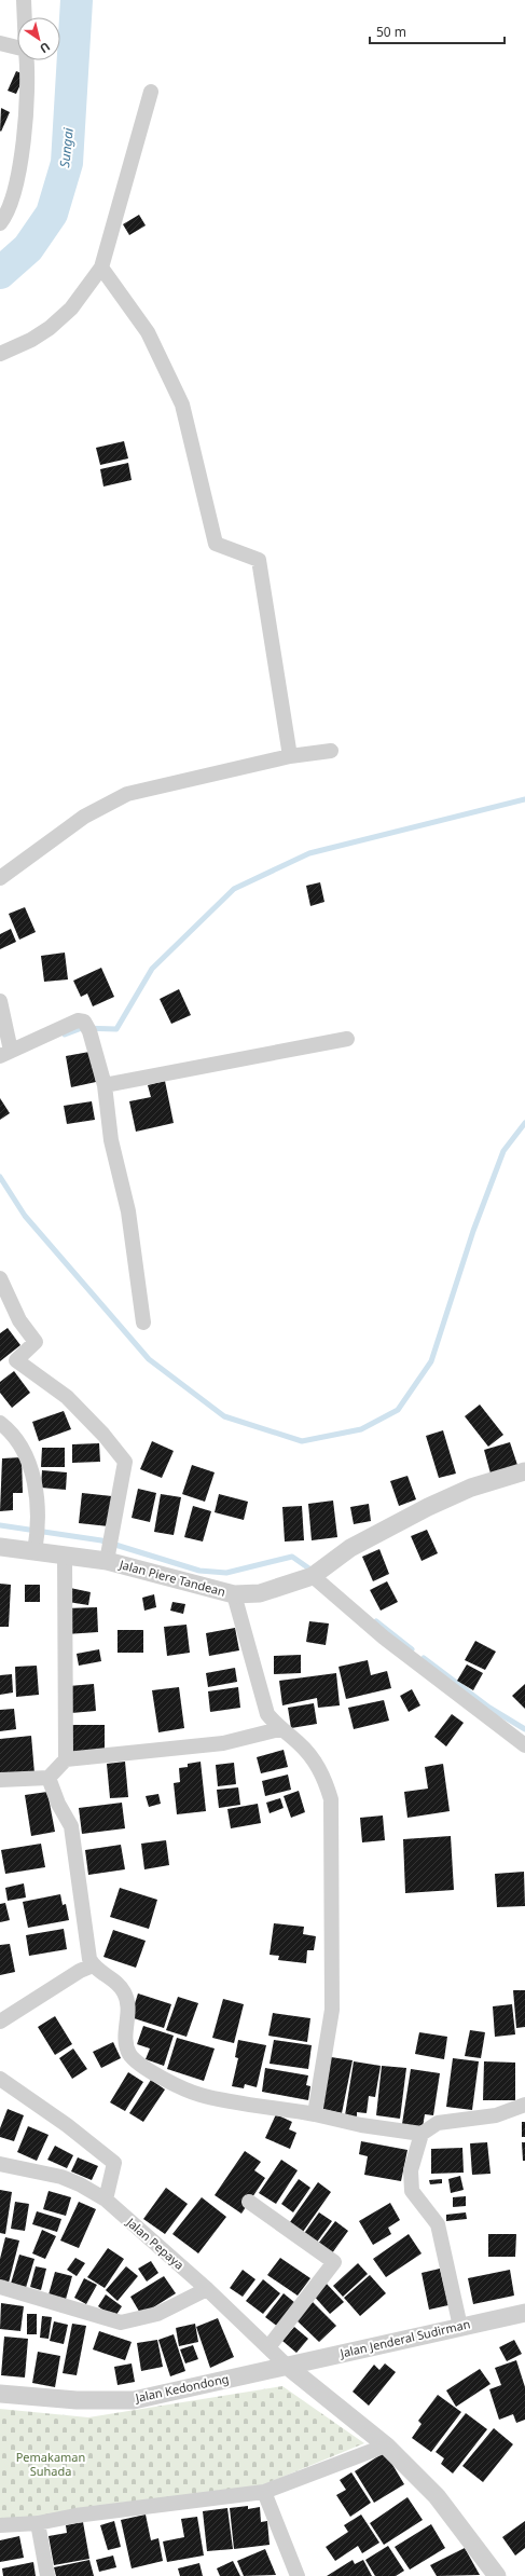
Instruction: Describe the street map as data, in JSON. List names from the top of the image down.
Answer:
{
  "streets": {
    "street": [
      "Jalan Piere Tandean",
      "Jalan Pepaya",
      "Jalan Jenderal Sudirman",
      "Jalan Kedondong"
    ]
  },
  "crossings": [
    ["Jalan Pepaya", "Jalan Jenderal Sudirman"],
    ["Jalan Pepaya", "Jalan Kedondong"],
    ["Jalan Jenderal Sudirman", "Jalan Kedondong"]
  ],
  "water": ["Sungai"],
  "parks": ["Pemakaman Suhada"],
  "scale_bar": "50 m",
  "north": "bottom right"
}
